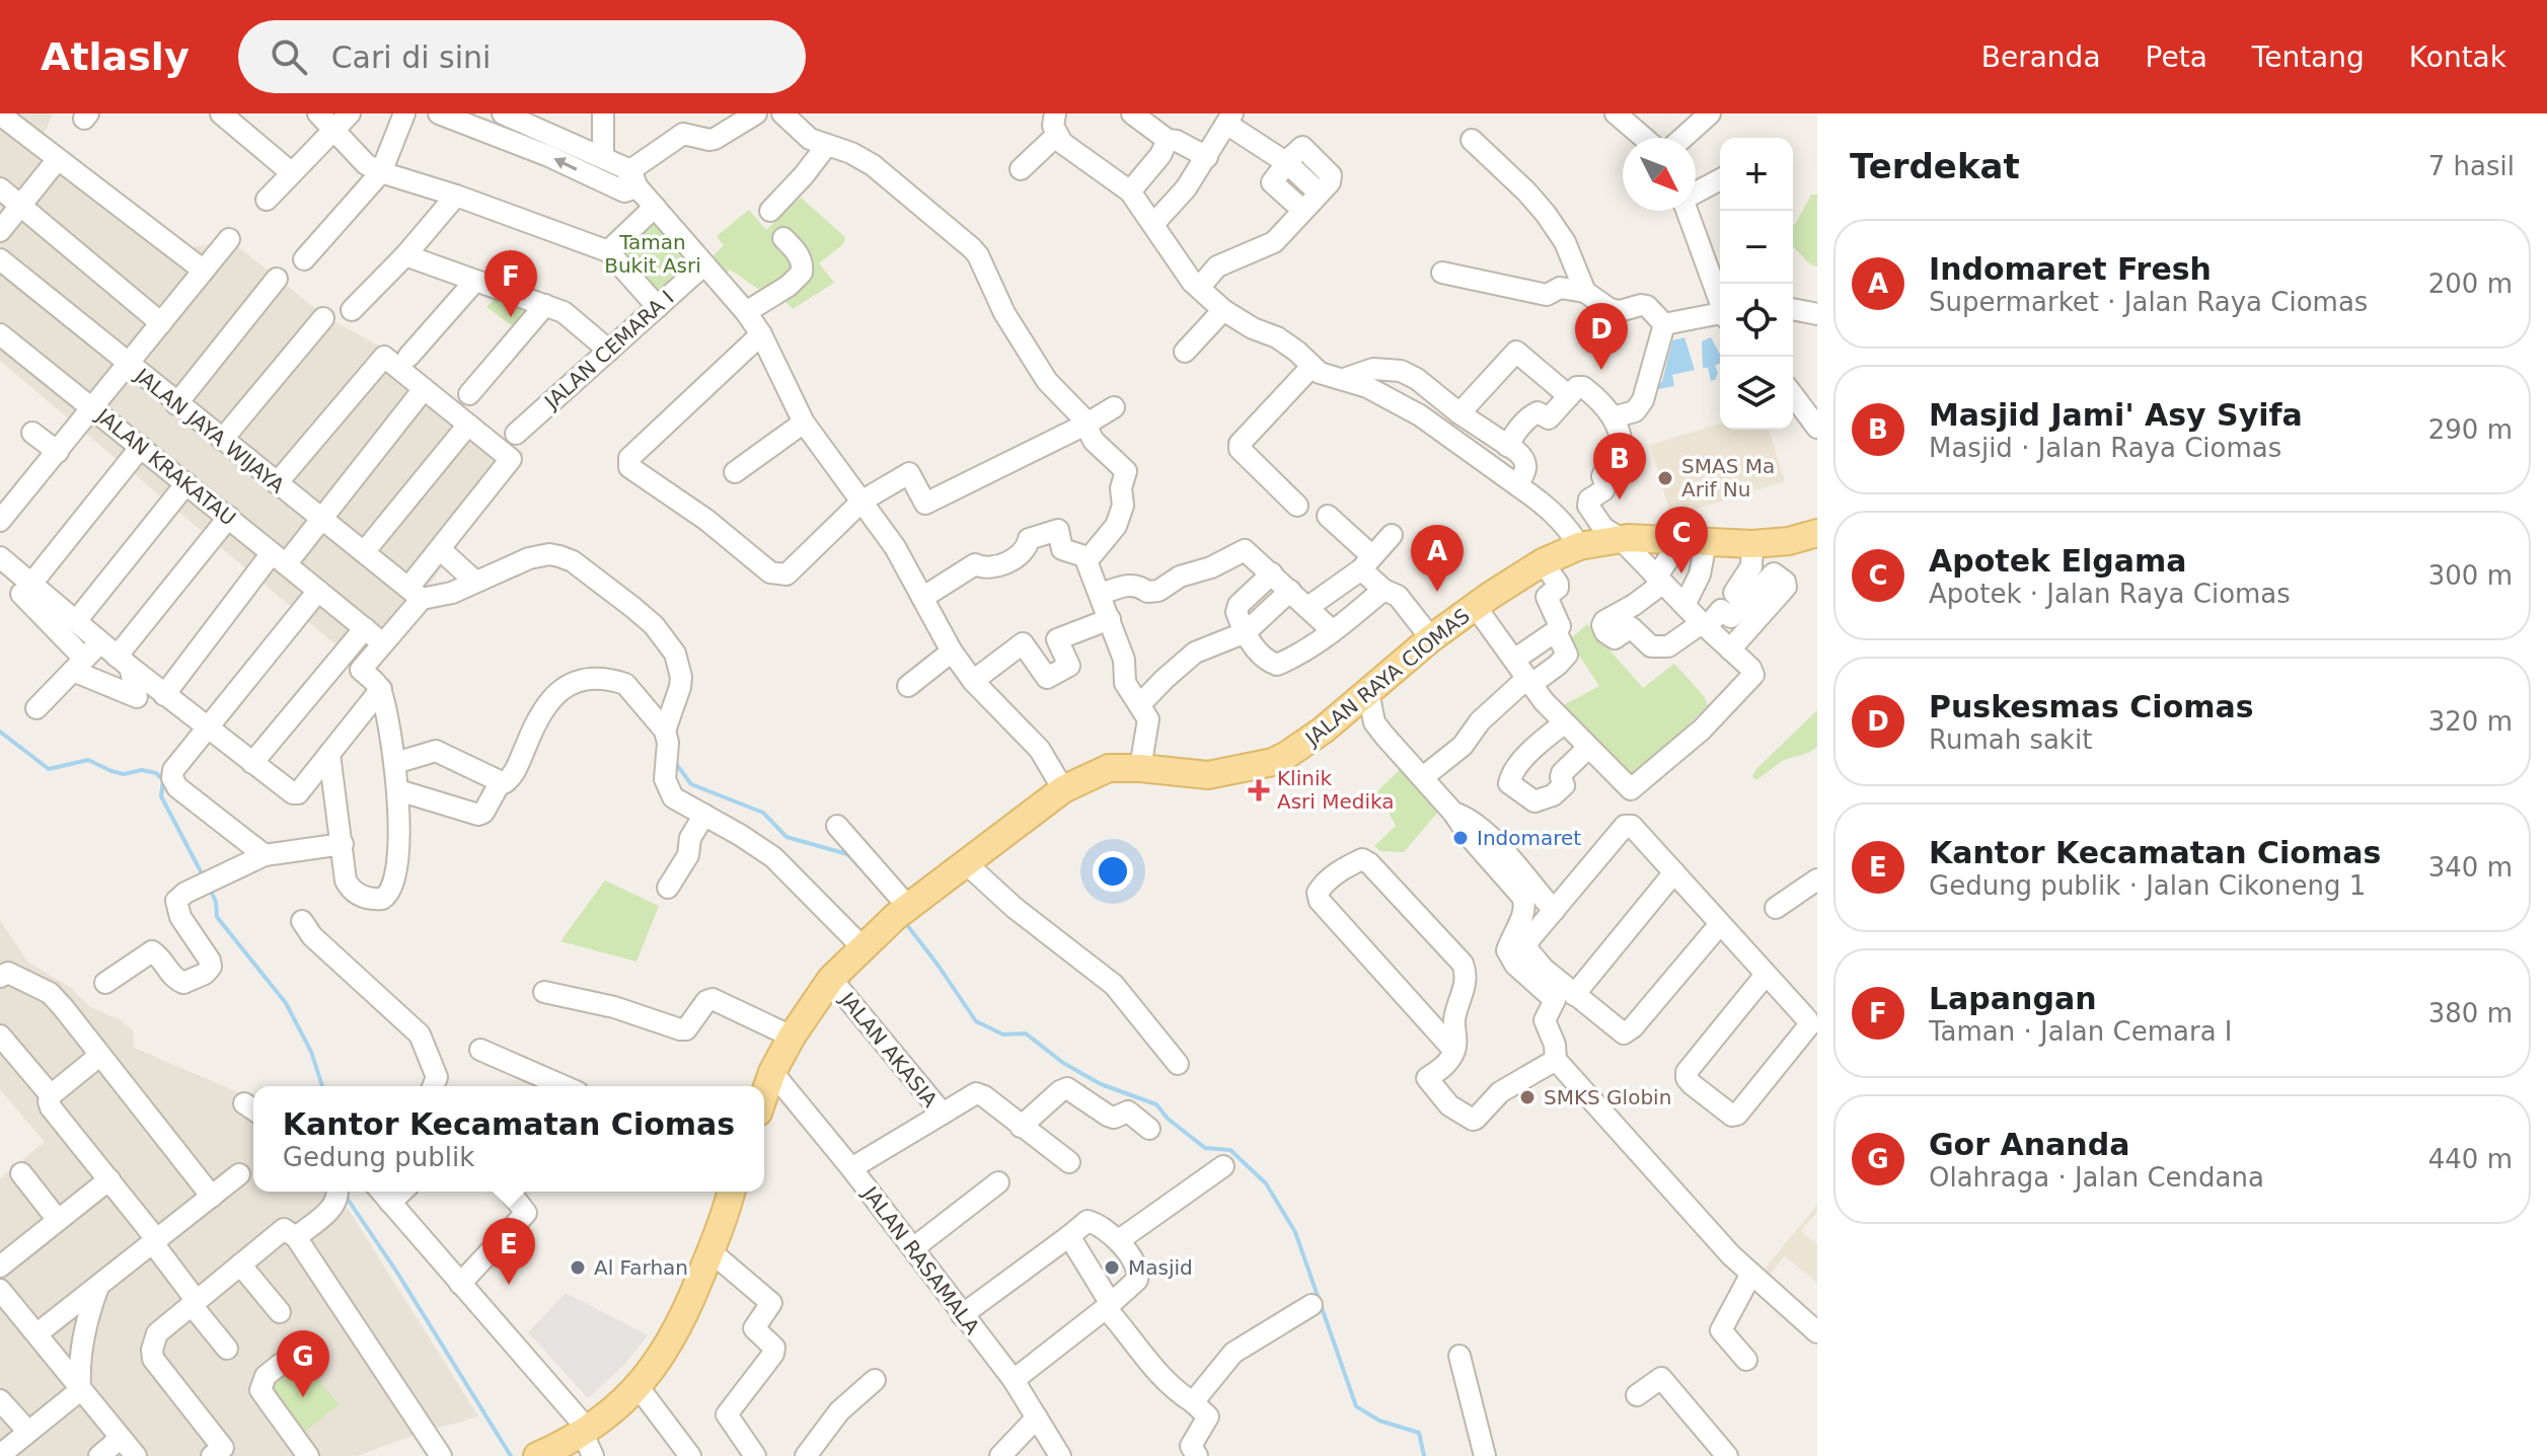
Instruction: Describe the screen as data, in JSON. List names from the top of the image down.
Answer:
{
  "streets": {
    "main road": ["JALAN RAYA CIOMAS"],
    "street": [
      "JALAN CEMARA I",
      "JALAN JAYA WIJAYA",
      "JALAN KRAKATAU",
      "JALAN AKASIA",
      "JALAN RASAMALA"
    ]
  },
  "crossings": [
    ["JALAN RAYA CIOMAS", "JALAN AKASIA"],
    ["JALAN RAYA CIOMAS", "JALAN RASAMALA"],
    ["JALAN AKASIA", "JALAN RASAMALA"]
  ],
  "parks": ["Taman Bukit Asri"],
  "places": {
    "other": [
      "SMAS Ma Arif Nu",
      "Indomaret",
      "SMKS Globin",
      "Al Farhan",
      "Masjid"
    ],
    "health": ["Klinik Asri Medika"]
  },
  "north": "bottom right",
  "page": {
    "header": "Atlasly",
    "search": "Cari di sini",
    "nav": [
      "Beranda",
      "Peta",
      "Tentang",
      "Kontak"
    ],
    "heading": ["Terdekat", "7 hasil"],
    "map_buttons": ["+", "−"],
    "list": [
      {
        "mark": "A",
        "name": "Indomaret Fresh",
        "note": "Supermarket · Jalan Raya Ciomas",
        "value": "200 m"
      },
      {
        "mark": "B",
        "name": "Masjid Jami' Asy Syifa",
        "note": "Masjid · Jalan Raya Ciomas",
        "value": "290 m"
      },
      {
        "mark": "C",
        "name": "Apotek Elgama",
        "note": "Apotek · Jalan Raya Ciomas",
        "value": "300 m"
      },
      {
        "mark": "D",
        "name": "Puskesmas Ciomas",
        "note": "Rumah sakit",
        "value": "320 m"
      },
      {
        "mark": "E",
        "name": "Kantor Kecamatan Ciomas",
        "note": "Gedung publik · Jalan Cikoneng 1",
        "value": "340 m"
      },
      {
        "mark": "F",
        "name": "Lapangan",
        "note": "Taman · Jalan Cemara I",
        "value": "380 m"
      },
      {
        "mark": "G",
        "name": "Gor Ananda",
        "note": "Olahraga · Jalan Cendana",
        "value": "440 m"
      }
    ],
    "pins": [
      "F",
      "D",
      "B",
      "C",
      "A",
      "E",
      "G"
    ],
    "popup": ["Kantor Kecamatan Ciomas", "Gedung publik"]
  }
}
